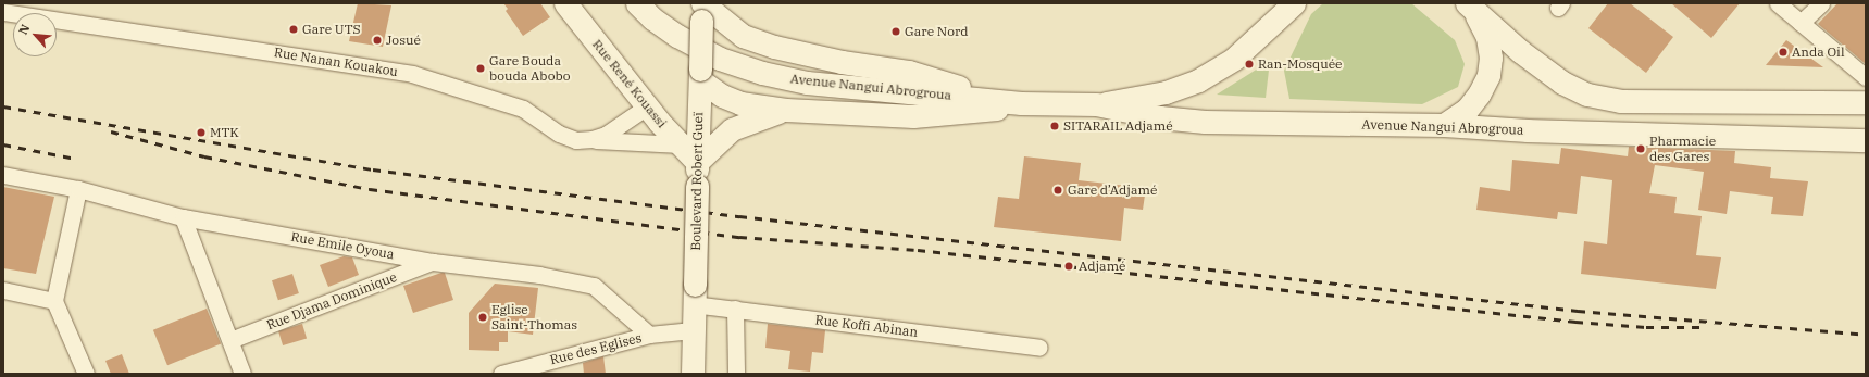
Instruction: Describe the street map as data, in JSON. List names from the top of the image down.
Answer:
{
  "streets": {
    "main road": ["Rue René Kouassi", "Avenue Nangui Abrogroua", "Boulevard Robert Gueï"],
    "street": [
      "Rue Nanan Kouakou",
      "Rue Emile Oyoua",
      "Rue Djama Dominique",
      "Rue Koffi Abinan",
      "Rue des Eglises"
    ]
  },
  "crossings": [
    ["Rue Nanan Kouakou", "Rue René Kouassi"],
    ["Rue René Kouassi", "Boulevard Robert Gueï"],
    ["Avenue Nangui Abrogroua", "Boulevard Robert Gueï"],
    ["Boulevard Robert Gueï", "Rue Koffi Abinan"],
    ["Boulevard Robert Gueï", "Rue des Eglises"],
    ["Rue Emile Oyoua", "Rue Djama Dominique"],
    ["Rue Emile Oyoua", "Rue des Eglises"]
  ],
  "places": [
    "Gare UTS",
    "Gare Nord",
    "Josué",
    "Anda Oil",
    "Ran-Mosquée",
    "Gare Bouda bouda Abobo",
    "SITARAIL Adjamé",
    "MTK",
    "Pharmacie des Gares",
    "Gare d’Adjamé",
    "Adjamé",
    "Eglise Saint-Thomas"
  ],
  "north": "top left"
}
